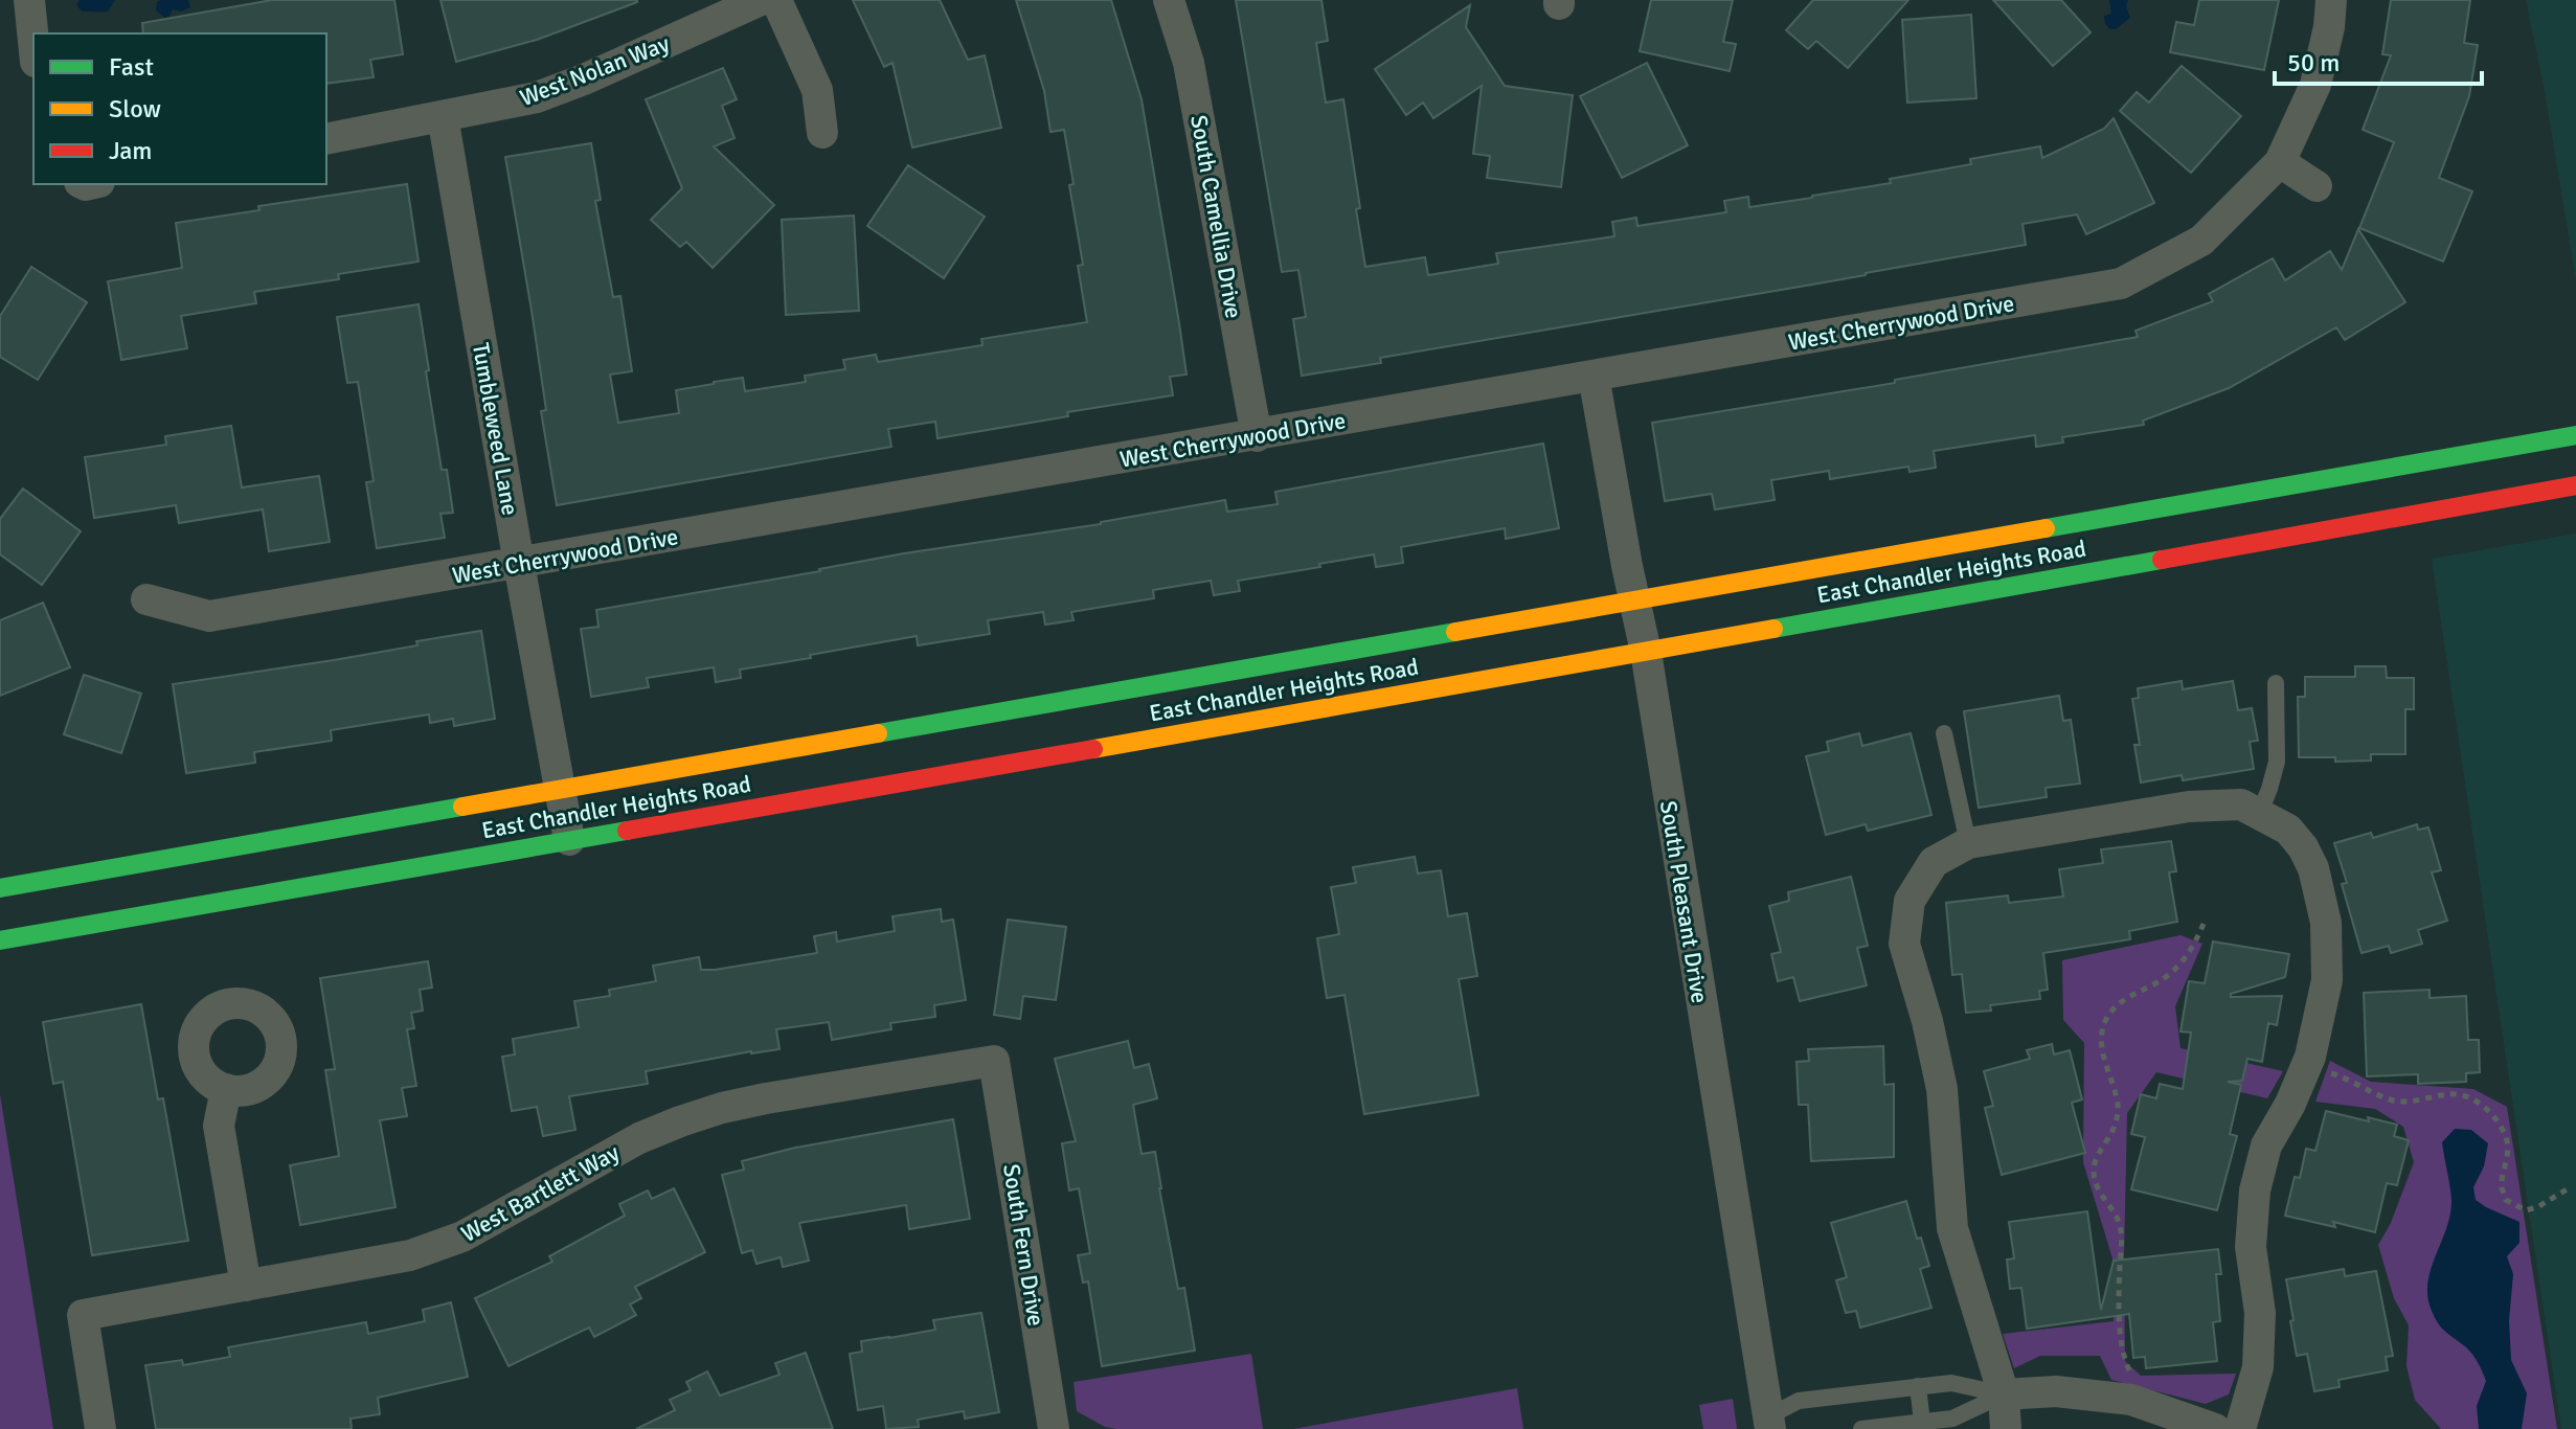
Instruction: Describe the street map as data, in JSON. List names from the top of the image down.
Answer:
{
  "streets": {
    "main road": ["East Chandler Heights Road"],
    "street": [
      "West Nolan Way",
      "South Camellia Drive",
      "West Cherrywood Drive",
      "Tumbleweed Lane",
      "South Pleasant Drive",
      "West Bartlett Way",
      "South Fern Drive"
    ]
  },
  "crossings": [
    ["West Nolan Way", "Tumbleweed Lane"],
    ["South Camellia Drive", "West Cherrywood Drive"],
    ["West Cherrywood Drive", "Tumbleweed Lane"],
    ["West Cherrywood Drive", "South Pleasant Drive"],
    ["Tumbleweed Lane", "East Chandler Heights Road"],
    ["East Chandler Heights Road", "South Pleasant Drive"],
    ["West Bartlett Way", "South Fern Drive"]
  ],
  "legend": ["Fast", "Slow", "Jam"],
  "scale_bar": "50 m"
}
